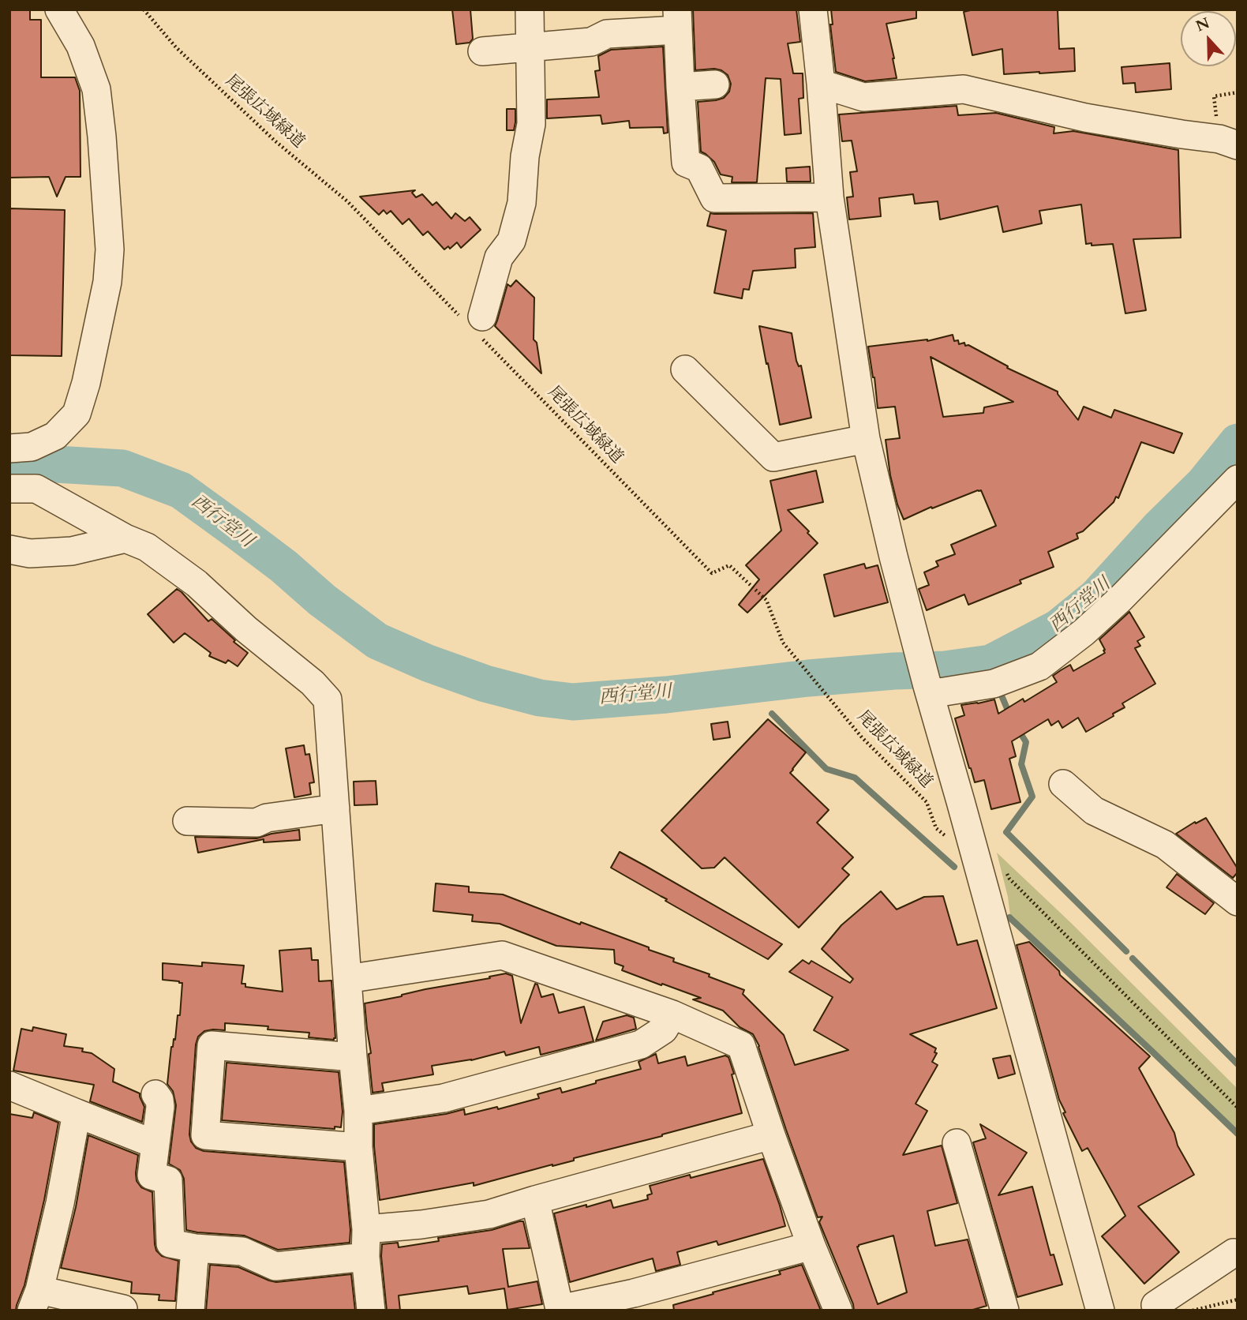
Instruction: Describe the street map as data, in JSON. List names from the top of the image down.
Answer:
{
  "streets": {
    "path": ["尾張広域緑道"]
  },
  "water": ["西行堂川"],
  "north": "top"
}
